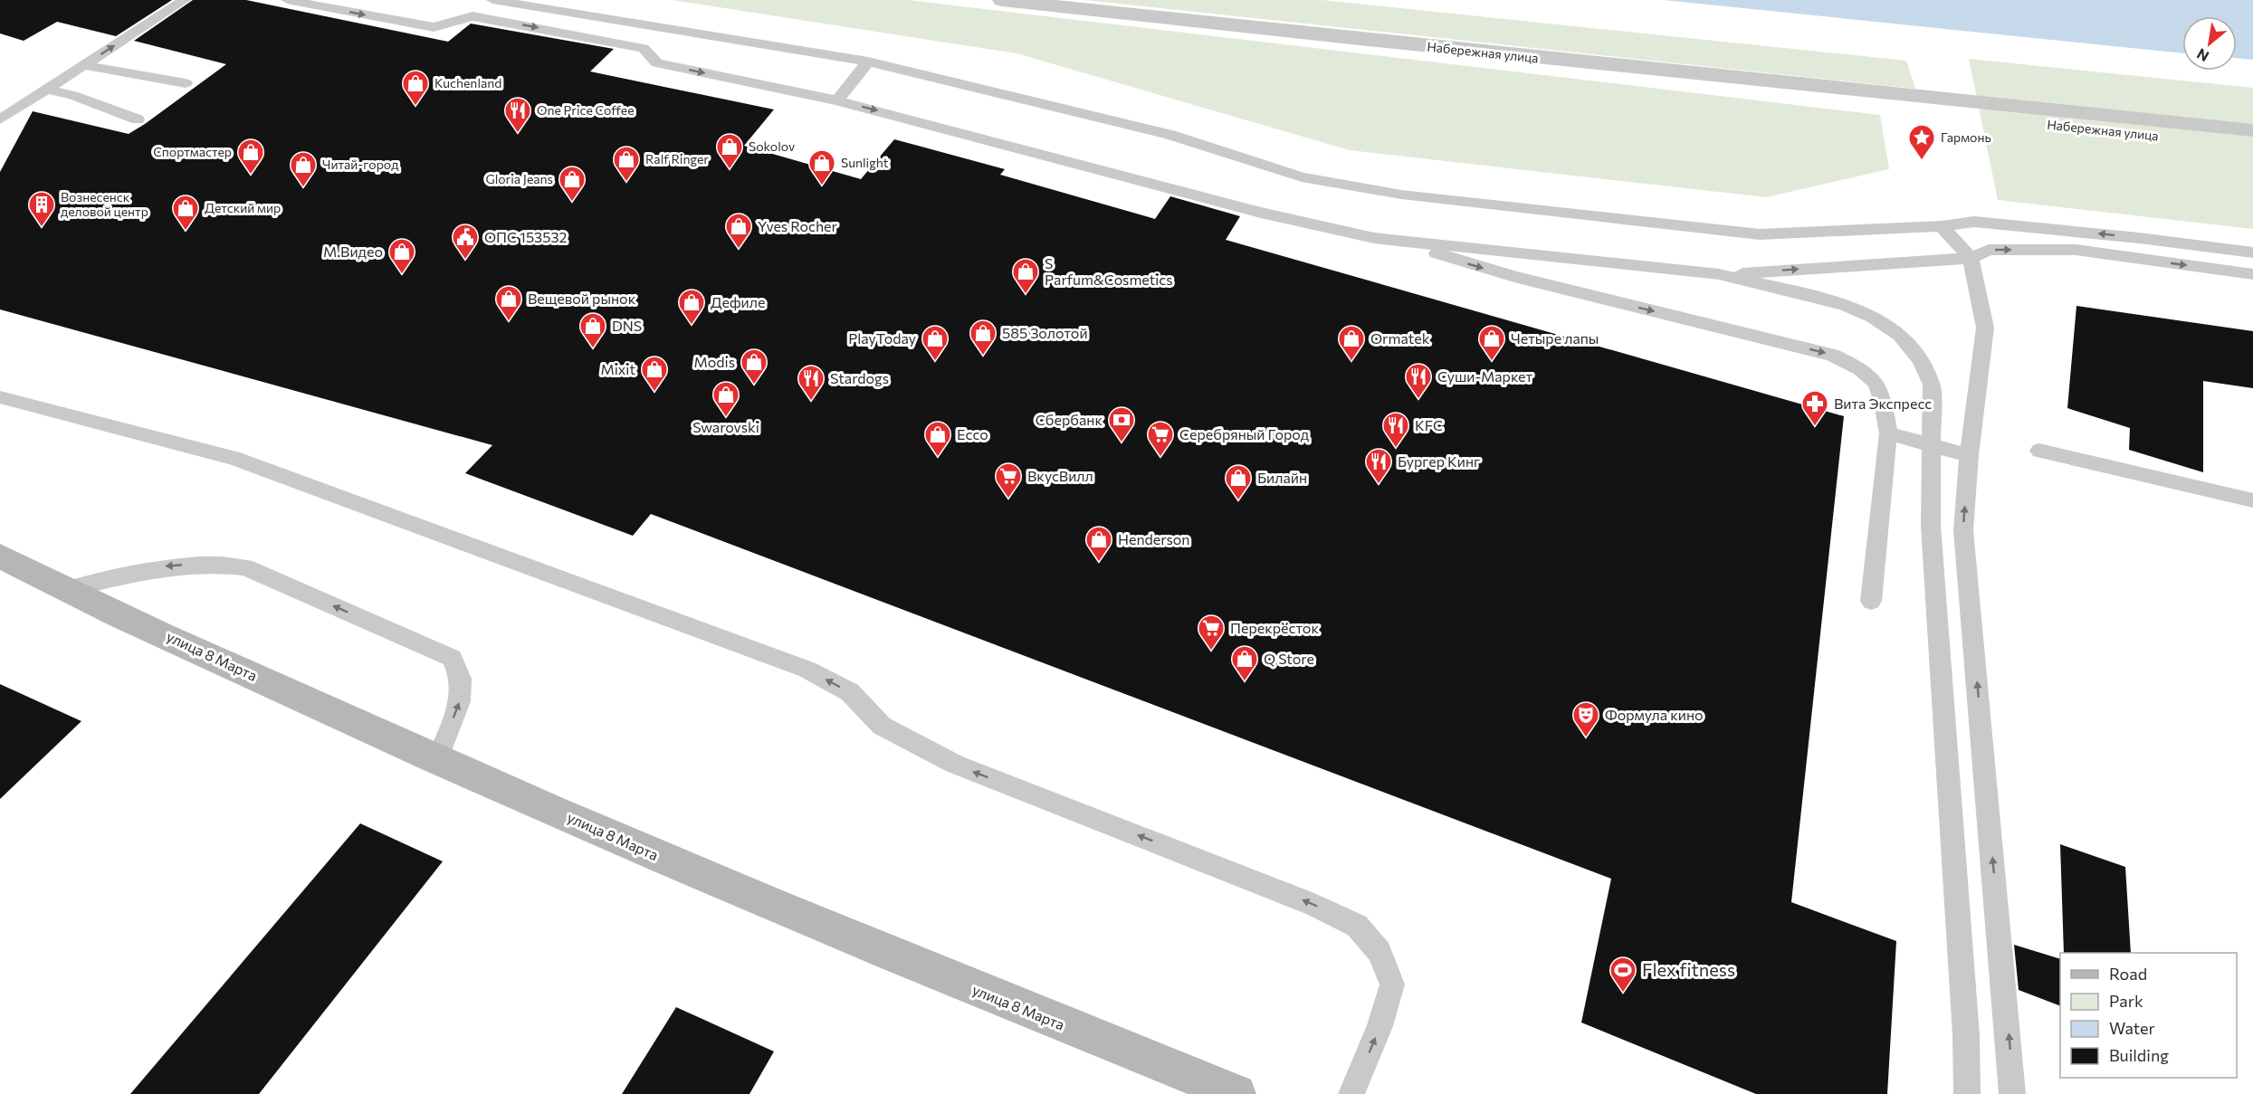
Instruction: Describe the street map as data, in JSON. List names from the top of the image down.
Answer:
{
  "streets": {
    "main road": ["улица 8 Марта"],
    "street": ["Набережная улица"]
  },
  "places": {
    "shop": [
      "Kuchenland",
      "Sokolov",
      "Спортмастер",
      "Ralf Ringer",
      "Sunlight",
      "Читай-город",
      "Gloria Jeans",
      "Детский мир",
      "Yves Rocher",
      "М.Видео",
      "S Parfum&Cosmetics",
      "Вещевой рынок",
      "Дефиле",
      "DNS",
      "585 Золотой",
      "PlayToday",
      "Ormatek",
      "Четыре лапы",
      "Modis",
      "Mixit",
      "Swarovski",
      "Ecco",
      "Билайн",
      "Henderson",
      "Q Store"
    ],
    "restaurant": [
      "One Price Coffee",
      "Суши-Маркет",
      "Stardogs",
      "KFC",
      "Бургер Кинг"
    ],
    "place": ["Гармонь"],
    "building": ["Вознесенск деловой центр"],
    "public building": ["ОПС 153532"],
    "pharmacy": ["Вита Экспресс"],
    "bank": ["Сбербанк"],
    "supermarket": ["Серебряный Город", "ВкусВилл", "Перекрёсток"],
    "theatre": ["Формула кино"],
    "sports": ["Flex fitness"]
  },
  "legend": [
    "Road",
    "Park",
    "Water",
    "Building"
  ],
  "north": "bottom left"
}
